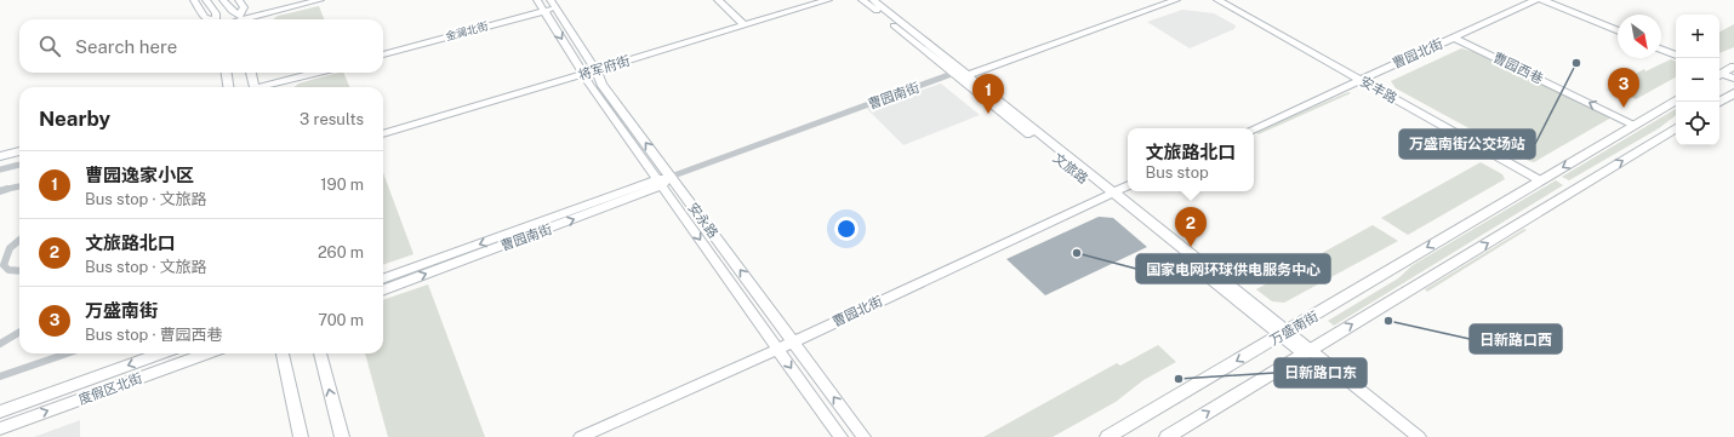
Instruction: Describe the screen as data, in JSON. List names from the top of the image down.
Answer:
{
  "streets": {
    "main road": [
      "金澜北街",
      "曹园北街",
      "将军府街",
      "曹园西巷",
      "安丰路",
      "曹园南街",
      "文旅路",
      "安永路",
      "万盛南街",
      "度假区北街"
    ]
  },
  "crossings": [
    ["金澜北街", "安永路"],
    ["曹园北街", "曹园西巷"],
    ["曹园北街", "安丰路"],
    ["曹园北街", "文旅路"],
    ["曹园北街", "安永路"],
    ["将军府街", "安永路"],
    ["曹园西巷", "万盛南街"],
    ["安丰路", "万盛南街"],
    ["曹园南街", "文旅路"],
    ["曹园南街", "安永路"],
    ["文旅路", "万盛南街"]
  ],
  "places": [
    "万盛南街公交场站",
    "国家电网环球供电服务中心",
    "日新路口西",
    "日新路口东"
  ],
  "north": "bottom right",
  "page": {
    "map_buttons": ["+", "−"],
    "search": "Search here",
    "pins": ["3", "1", "2"],
    "heading": ["Nearby", "3 results"],
    "popup": ["文旅路北口", "Bus stop"],
    "list": [
      {
        "mark": "1",
        "name": "曹园逸家小区",
        "note": "Bus stop · 文旅路",
        "value": "190 m"
      },
      {
        "mark": "2",
        "name": "文旅路北口",
        "note": "Bus stop · 文旅路",
        "value": "260 m"
      },
      {
        "mark": "3",
        "name": "万盛南街",
        "note": "Bus stop · 曹园西巷",
        "value": "700 m"
      }
    ]
  }
}
